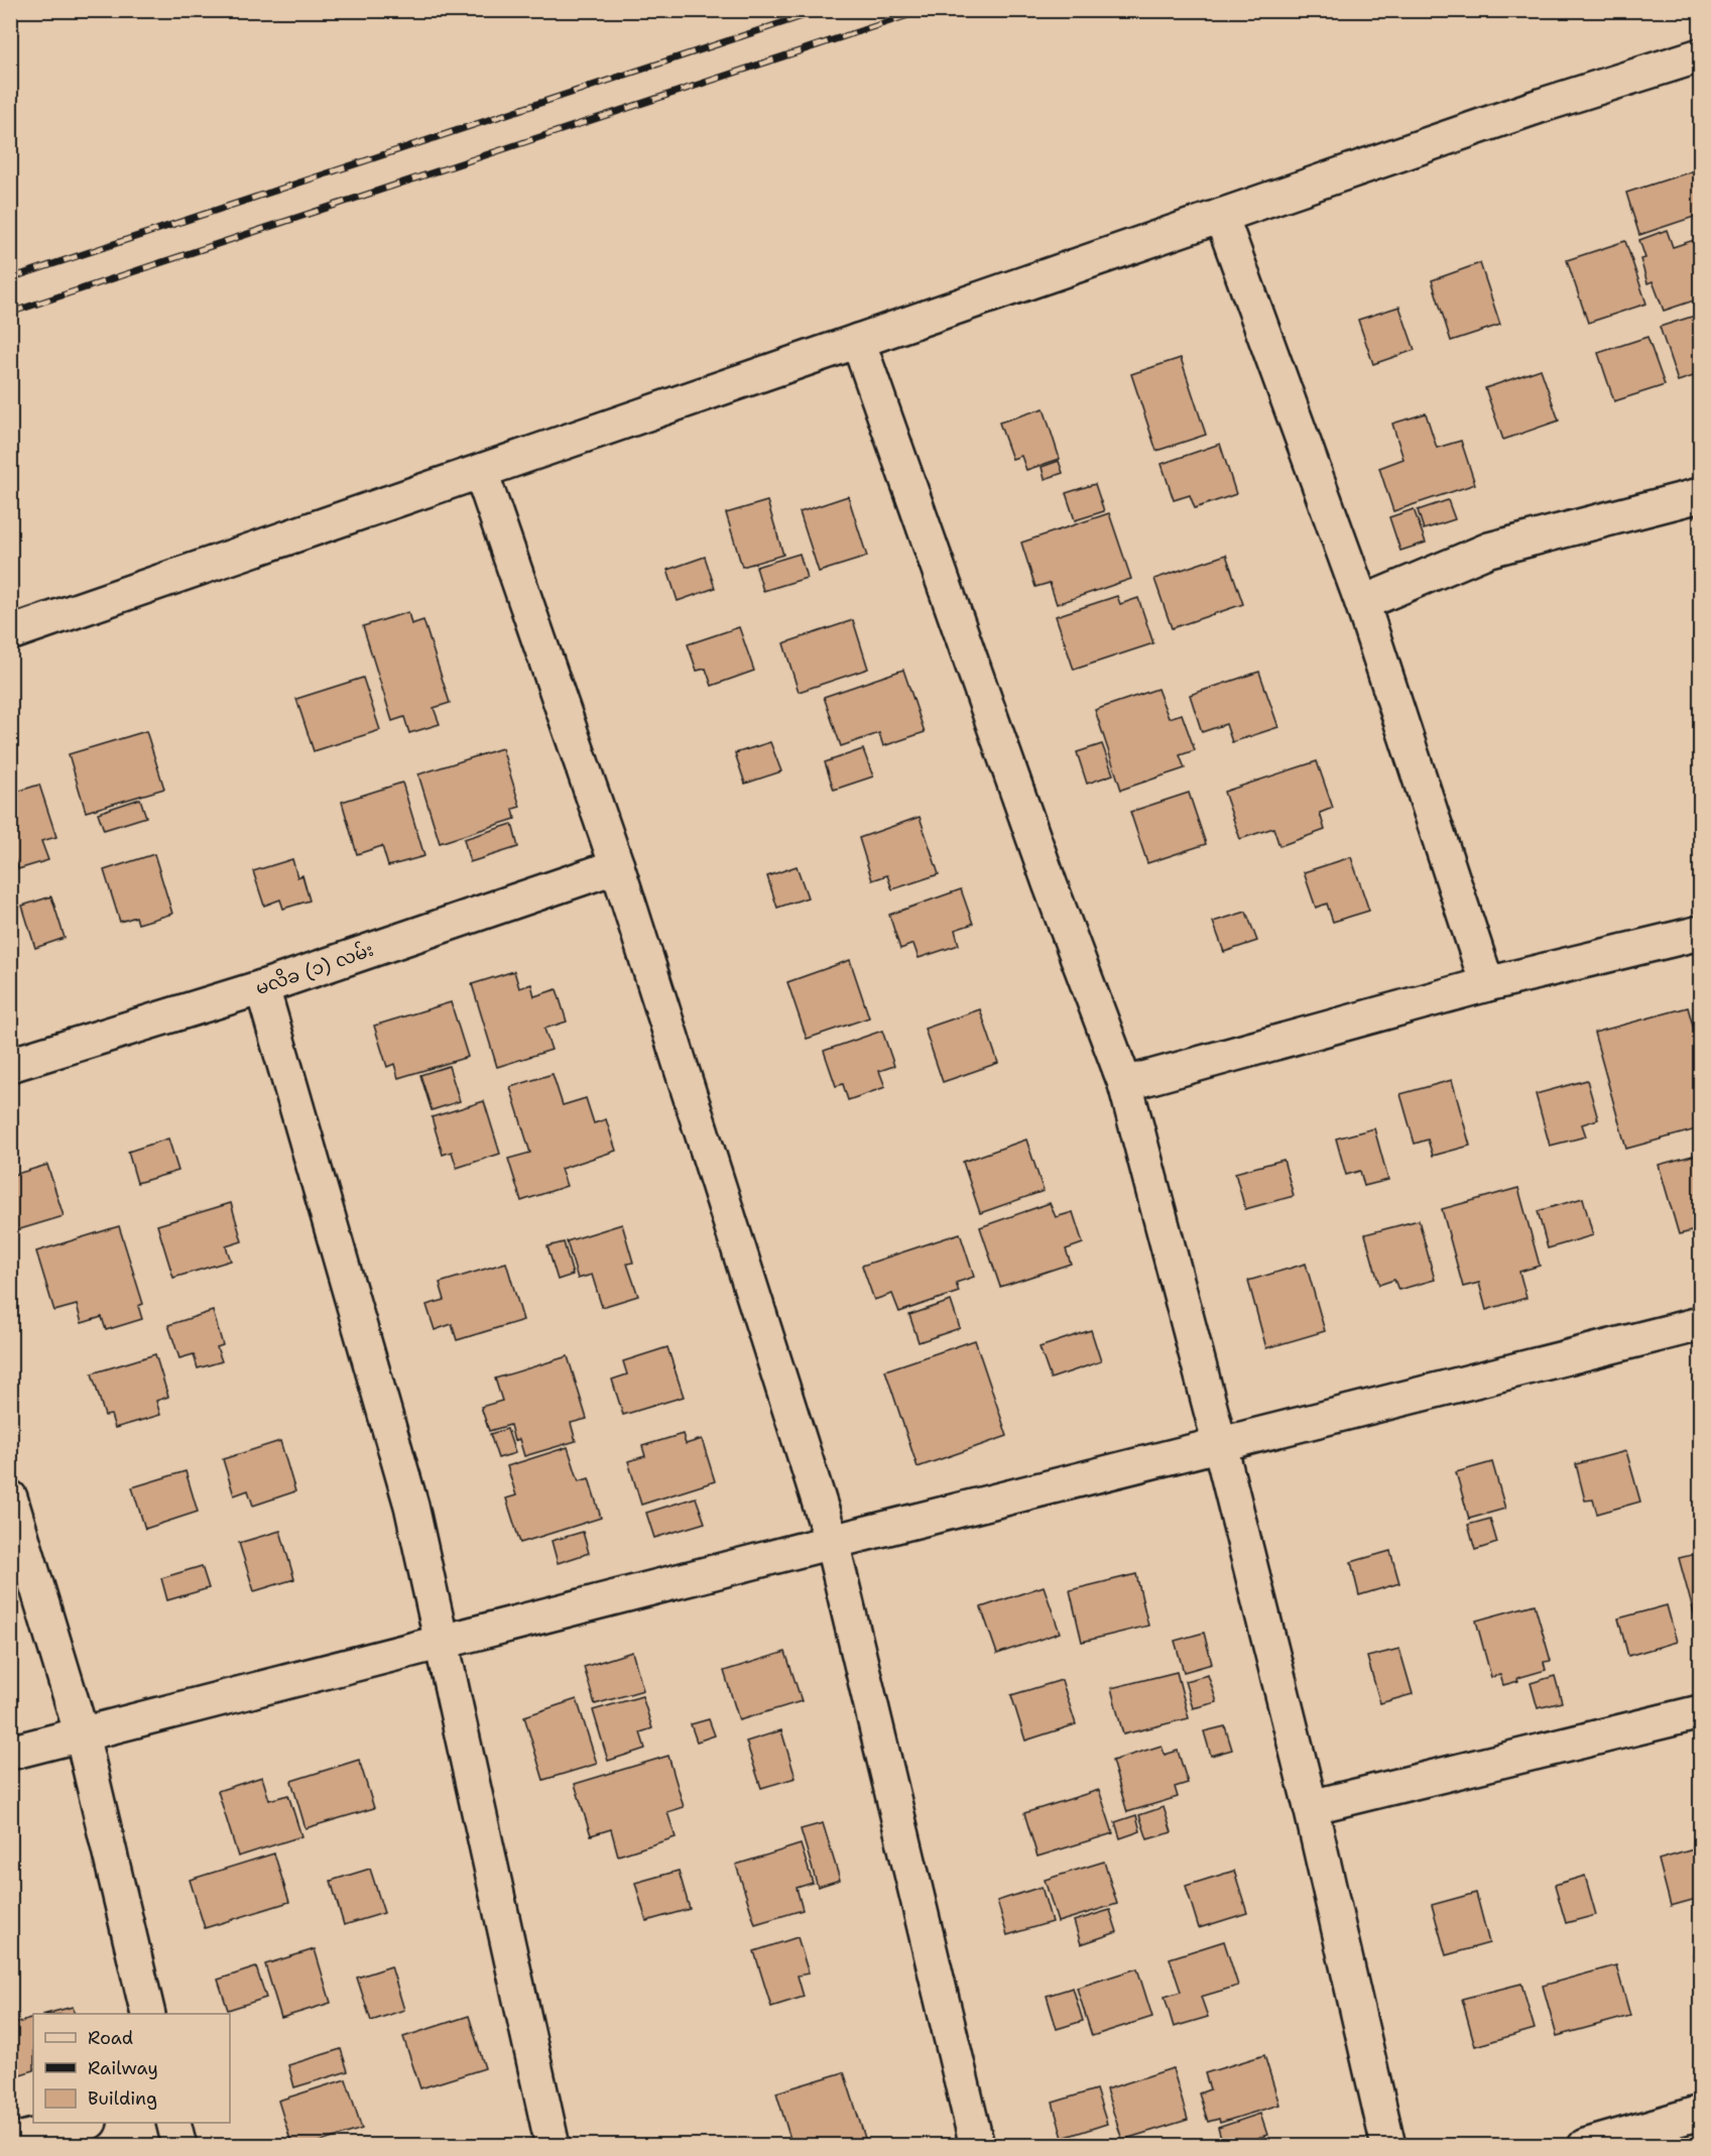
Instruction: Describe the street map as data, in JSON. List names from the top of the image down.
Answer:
{
  "streets": {
    "street": ["မလိခ (၁) လမ်း"]
  },
  "legend": ["Road", "Railway", "Building"]
}
